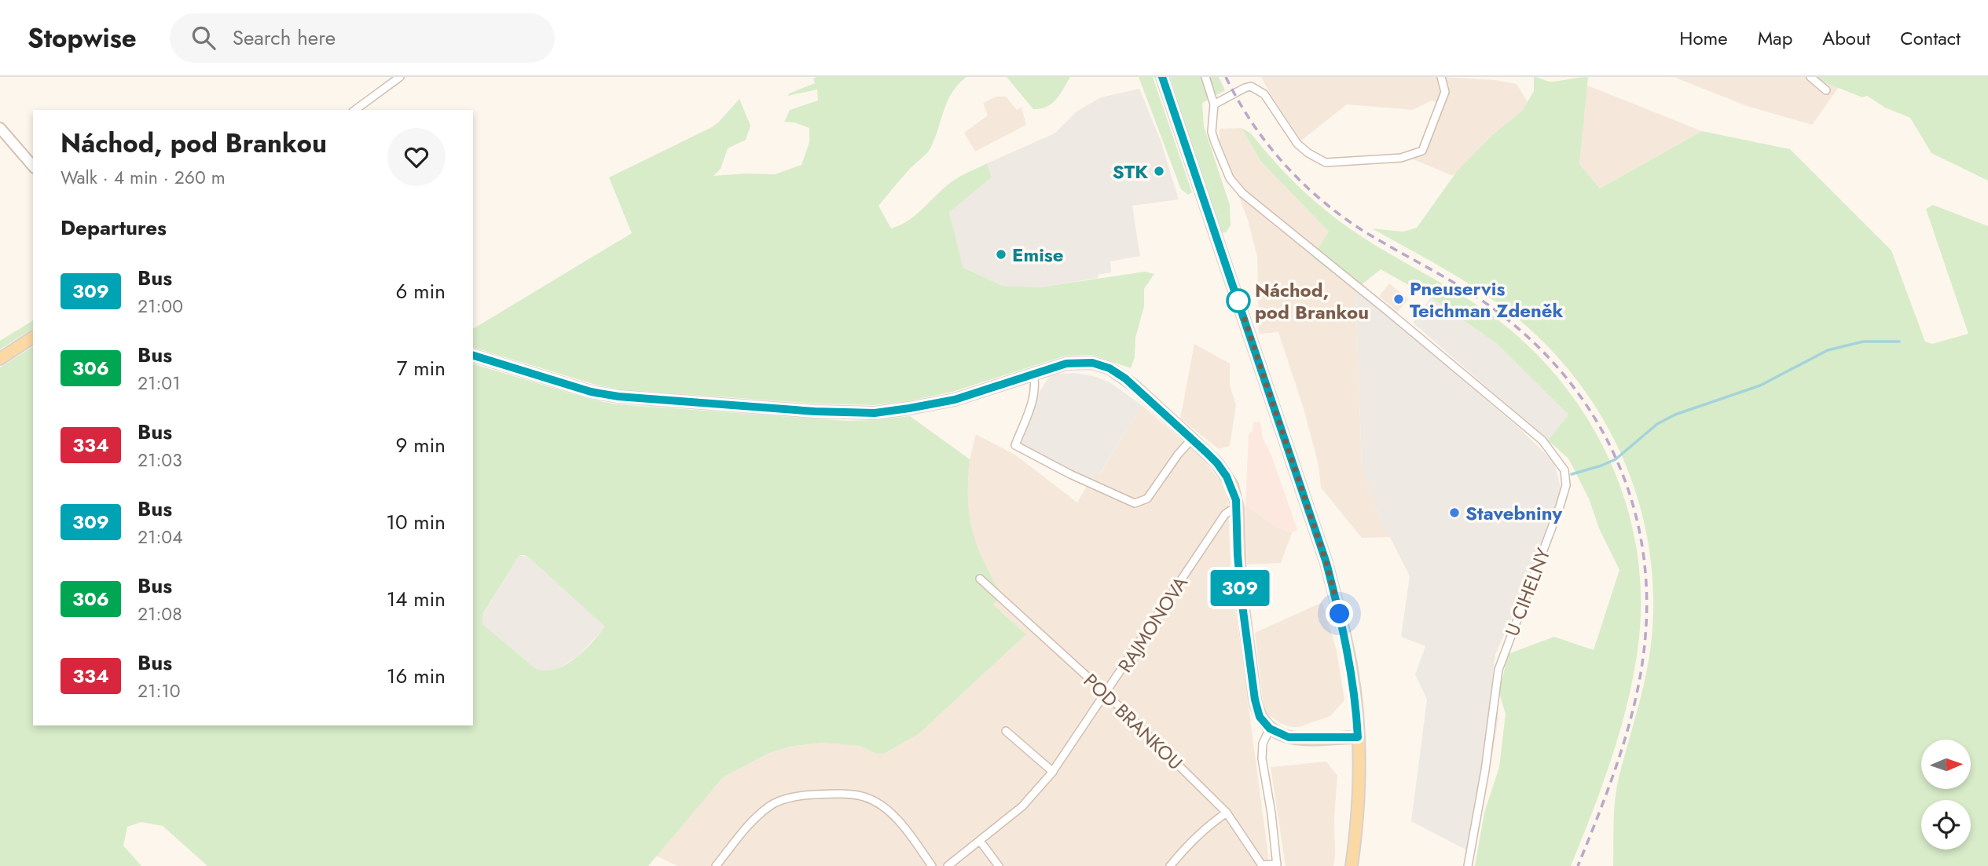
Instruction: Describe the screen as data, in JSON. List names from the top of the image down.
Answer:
{
  "streets": {
    "street": ["U CIHELNY", "RAJMONOVA", "POD BRANKOU"]
  },
  "crossings": [
    ["RAJMONOVA", "POD BRANKOU"]
  ],
  "places": [
    "STK",
    "Emise",
    "Pneuservis Teichman Zdeněk",
    "Náchod, pod Brankou",
    "Stavebniny"
  ],
  "lines": ["bus line 309"],
  "north": "right",
  "page": {
    "header": "Stopwise",
    "search": "Search here",
    "nav": [
      "Home",
      "Map",
      "About",
      "Contact"
    ],
    "on_map": "309",
    "heading": [
      ["Náchod, pod Brankou", "Walk · 4 min · 260 m"],
      "Departures"
    ],
    "list": [
      {
        "mark": "309",
        "name": "Bus",
        "note": "21:00",
        "value": "6 min"
      },
      {
        "mark": "306",
        "name": "Bus",
        "note": "21:01",
        "value": "7 min"
      },
      {
        "mark": "334",
        "name": "Bus",
        "note": "21:03",
        "value": "9 min"
      },
      {
        "mark": "309",
        "name": "Bus",
        "note": "21:04",
        "value": "10 min"
      },
      {
        "mark": "306",
        "name": "Bus",
        "note": "21:08",
        "value": "14 min"
      },
      {
        "mark": "334",
        "name": "Bus",
        "note": "21:10",
        "value": "16 min"
      }
    ]
  }
}
